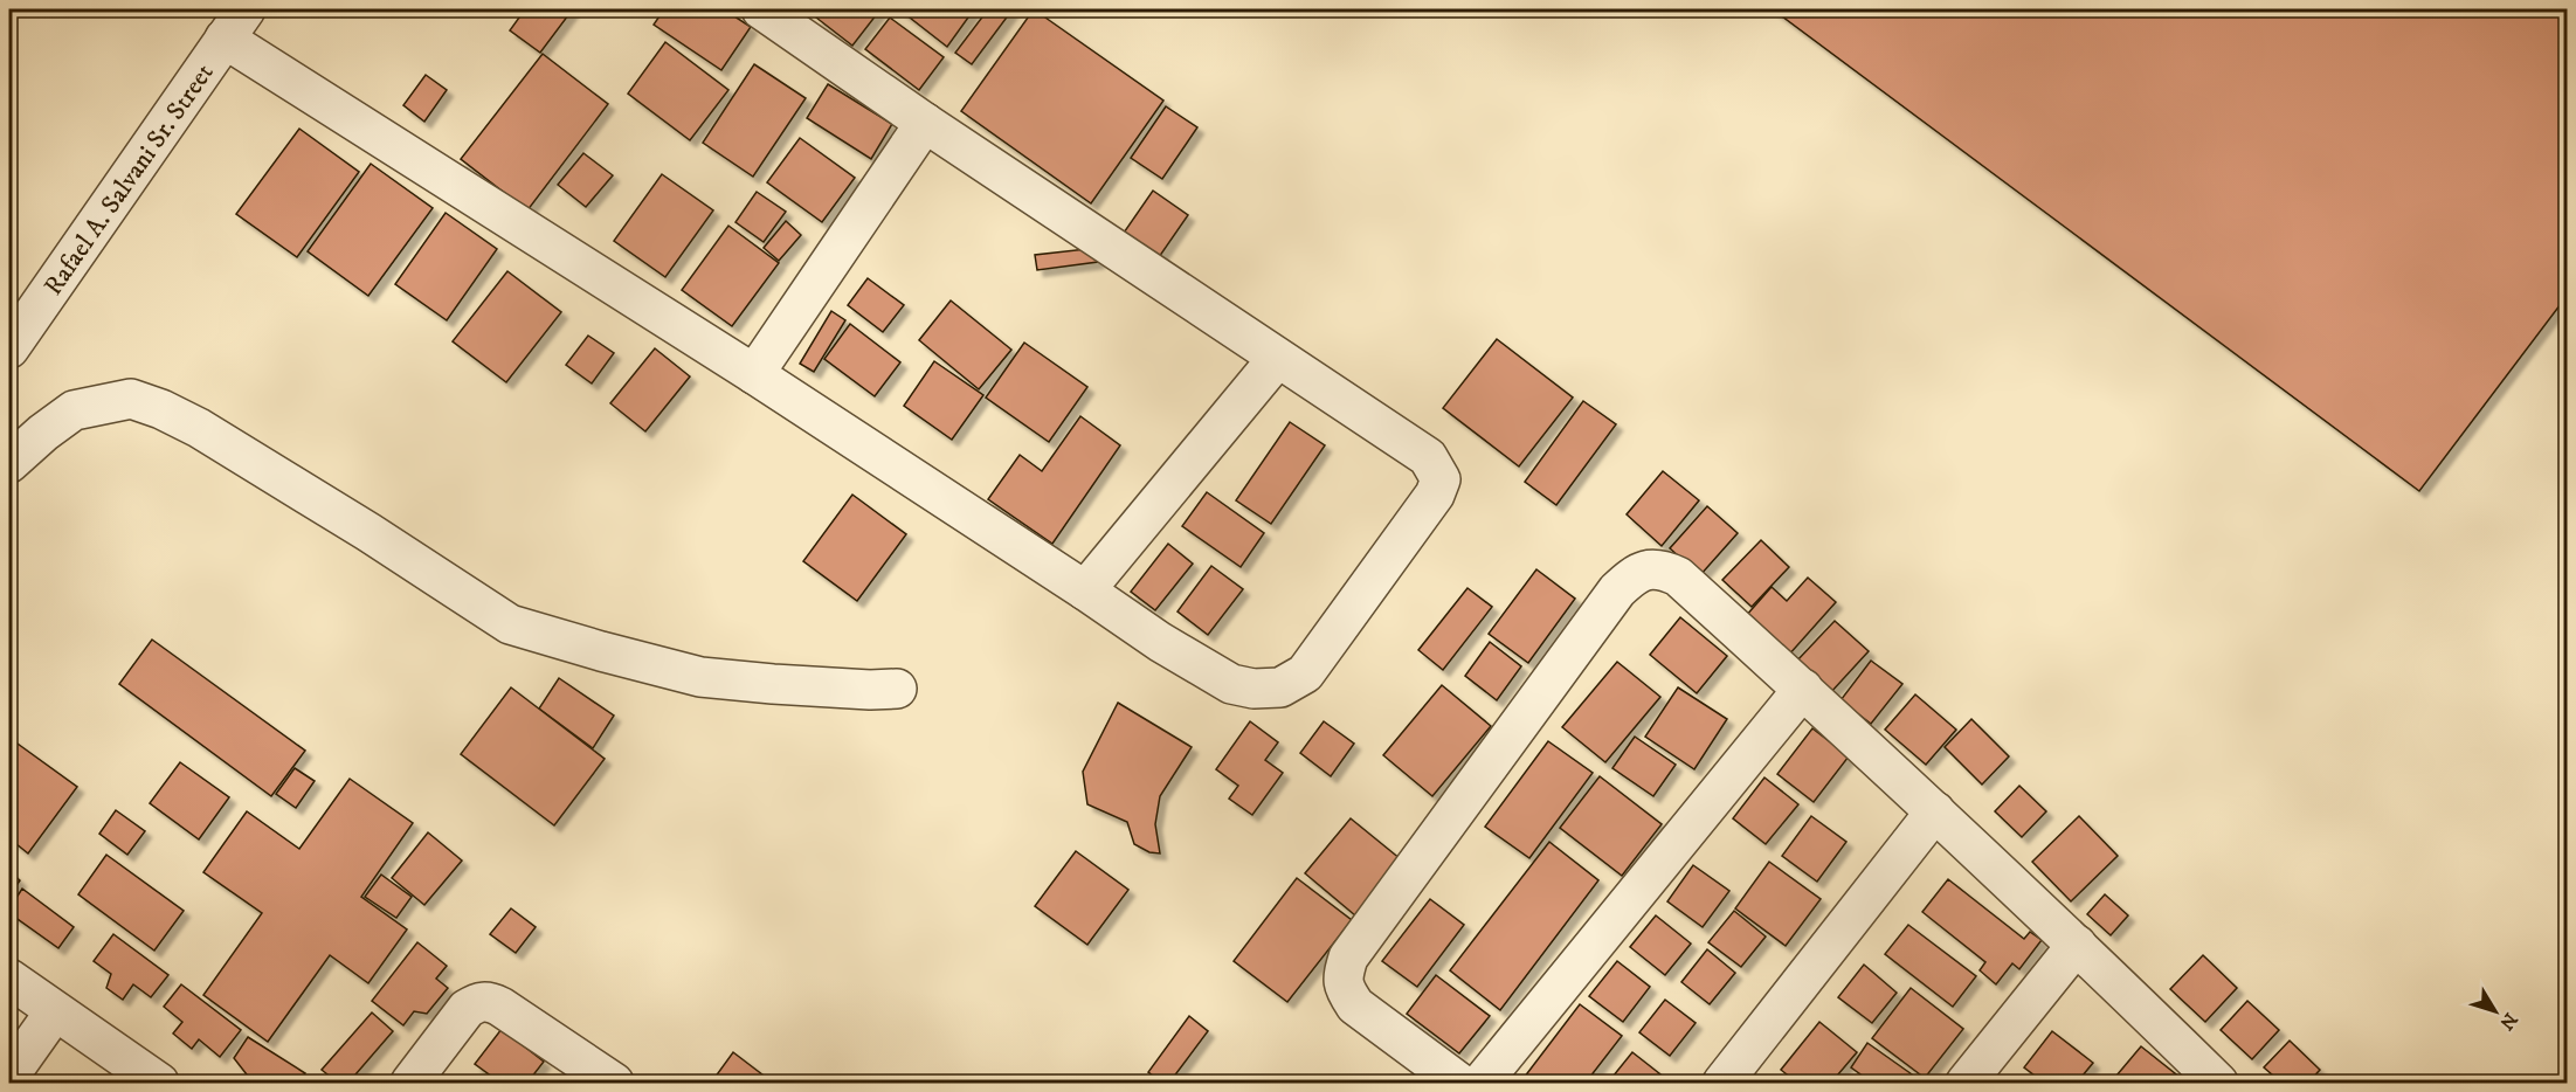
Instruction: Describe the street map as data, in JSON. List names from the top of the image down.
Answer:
{
  "streets": {
    "street": ["Rafael A. Salvani Sr. Street"]
  },
  "north": "bottom right"
}
